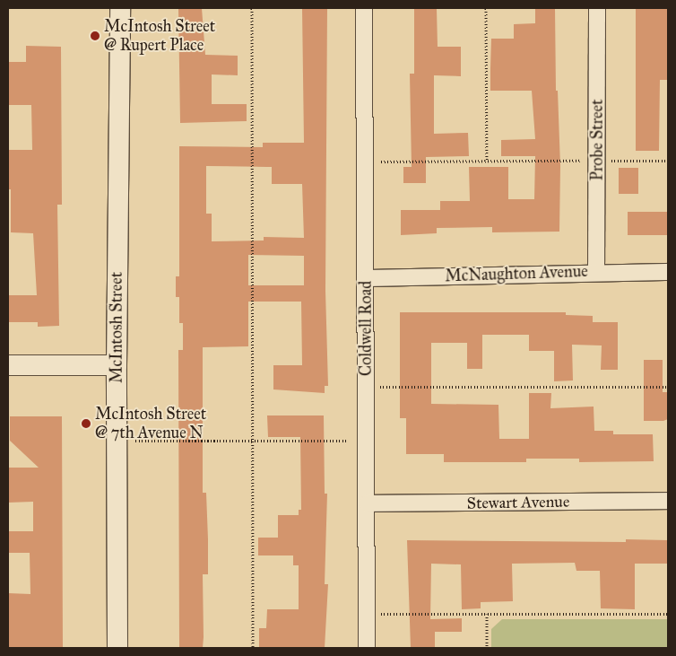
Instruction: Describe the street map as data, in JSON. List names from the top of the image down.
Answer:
{
  "streets": {
    "street": [
      "Probe Street",
      "McNaughton Avenue",
      "McIntosh Street",
      "Coldwell Road",
      "Stewart Avenue"
    ]
  },
  "crossings": [
    ["Probe Street", "McNaughton Avenue"],
    ["McNaughton Avenue", "Coldwell Road"],
    ["Coldwell Road", "Stewart Avenue"]
  ],
  "places": ["McIntosh Street @ Rupert Place", "McIntosh Street @ 7th Avenue N"]
}
